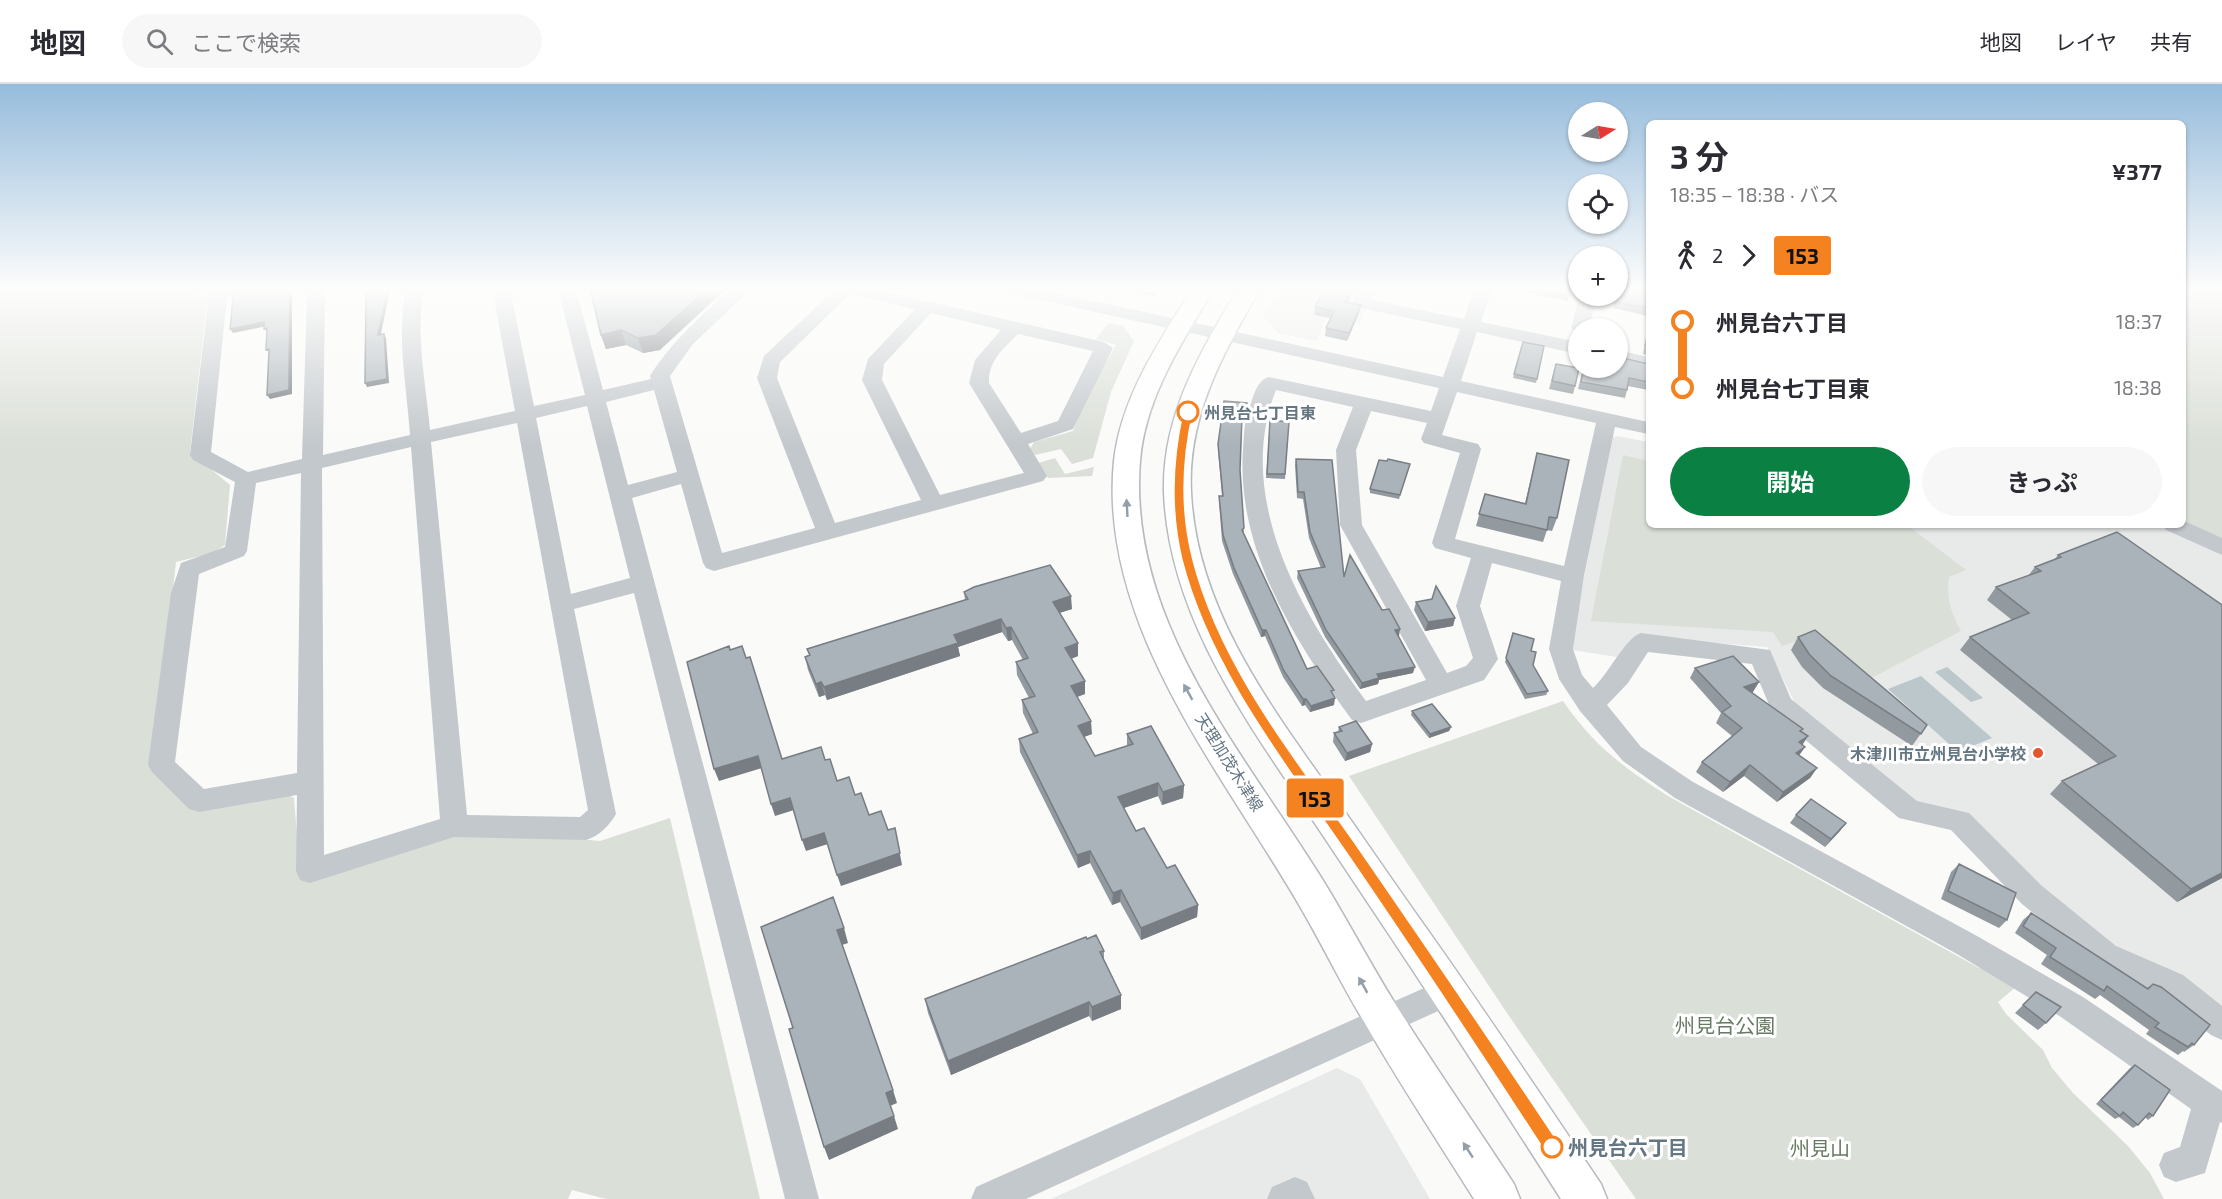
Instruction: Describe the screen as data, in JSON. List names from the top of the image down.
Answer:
{
  "streets": {
    "main road": ["天理加茂木津線"]
  },
  "parks": ["州見台公園", "州見山"],
  "places": ["州見台七丁目東", "木津川市立州見台小学校", "州見台六丁目"],
  "lines": ["bus line 153"],
  "north": "right",
  "page": {
    "header": "地図",
    "search": "ここで検索",
    "nav": ["地図", "レイヤ", "共有"],
    "on_map": "153",
    "map_buttons": ["+", "−"],
    "heading": ["3 分", "18:35 – 18:38 · バス", "¥377"],
    "legs": ["2", "153"],
    "list": [
      {
        "name": "州見台六丁目",
        "value": "18:37"
      },
      {
        "name": "州見台七丁目東",
        "value": "18:38"
      }
    ],
    "buttons": ["開始", "きっぷ"]
  }
}
